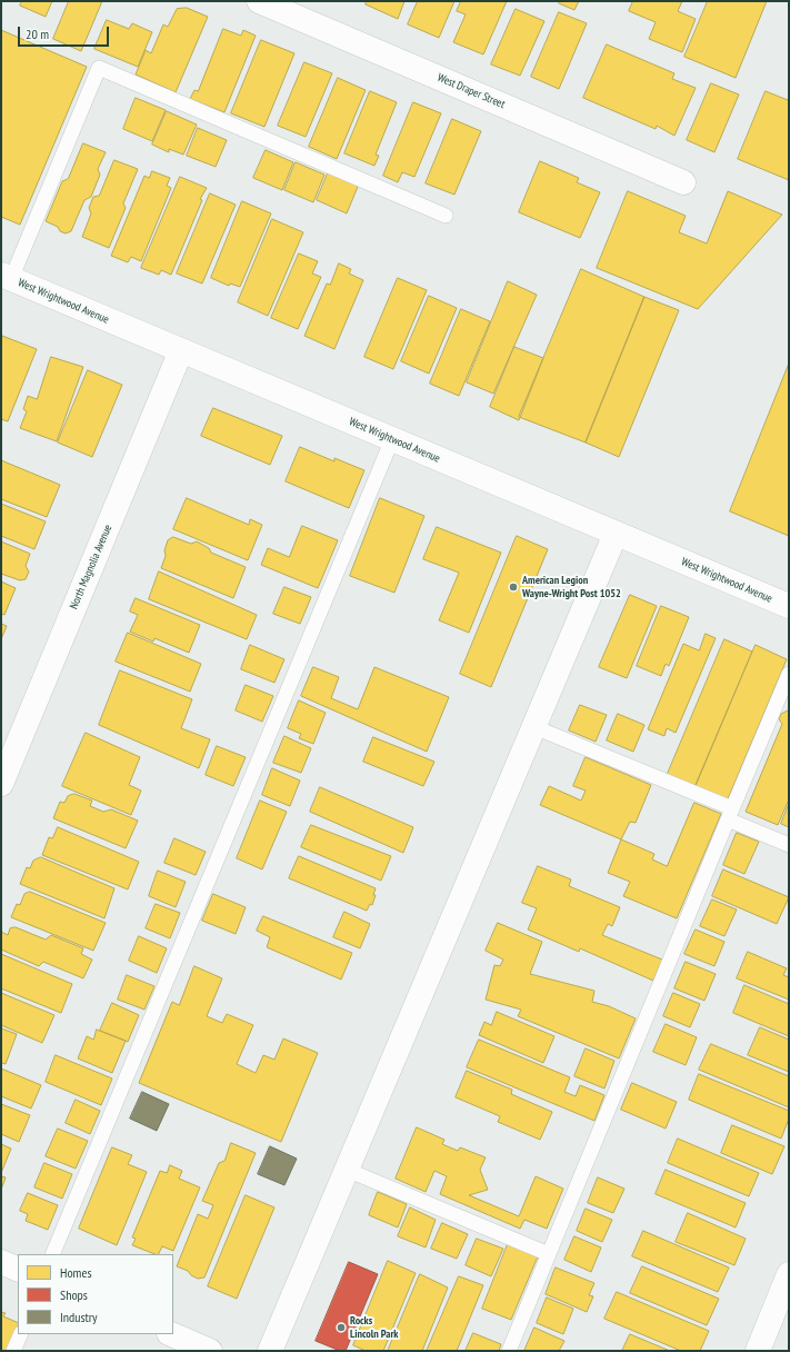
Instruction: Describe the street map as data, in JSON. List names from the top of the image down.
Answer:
{
  "streets": {
    "street": ["West Draper Street", "West Wrightwood Avenue", "North Magnolia Avenue"]
  },
  "crossings": [
    ["West Wrightwood Avenue", "North Magnolia Avenue"]
  ],
  "places": ["American Legion Wayne-Wright Post 1052", "Rocks Lincoln Park"],
  "legend": ["Homes", "Shops", "Industry"],
  "scale_bar": "20 m"
}
